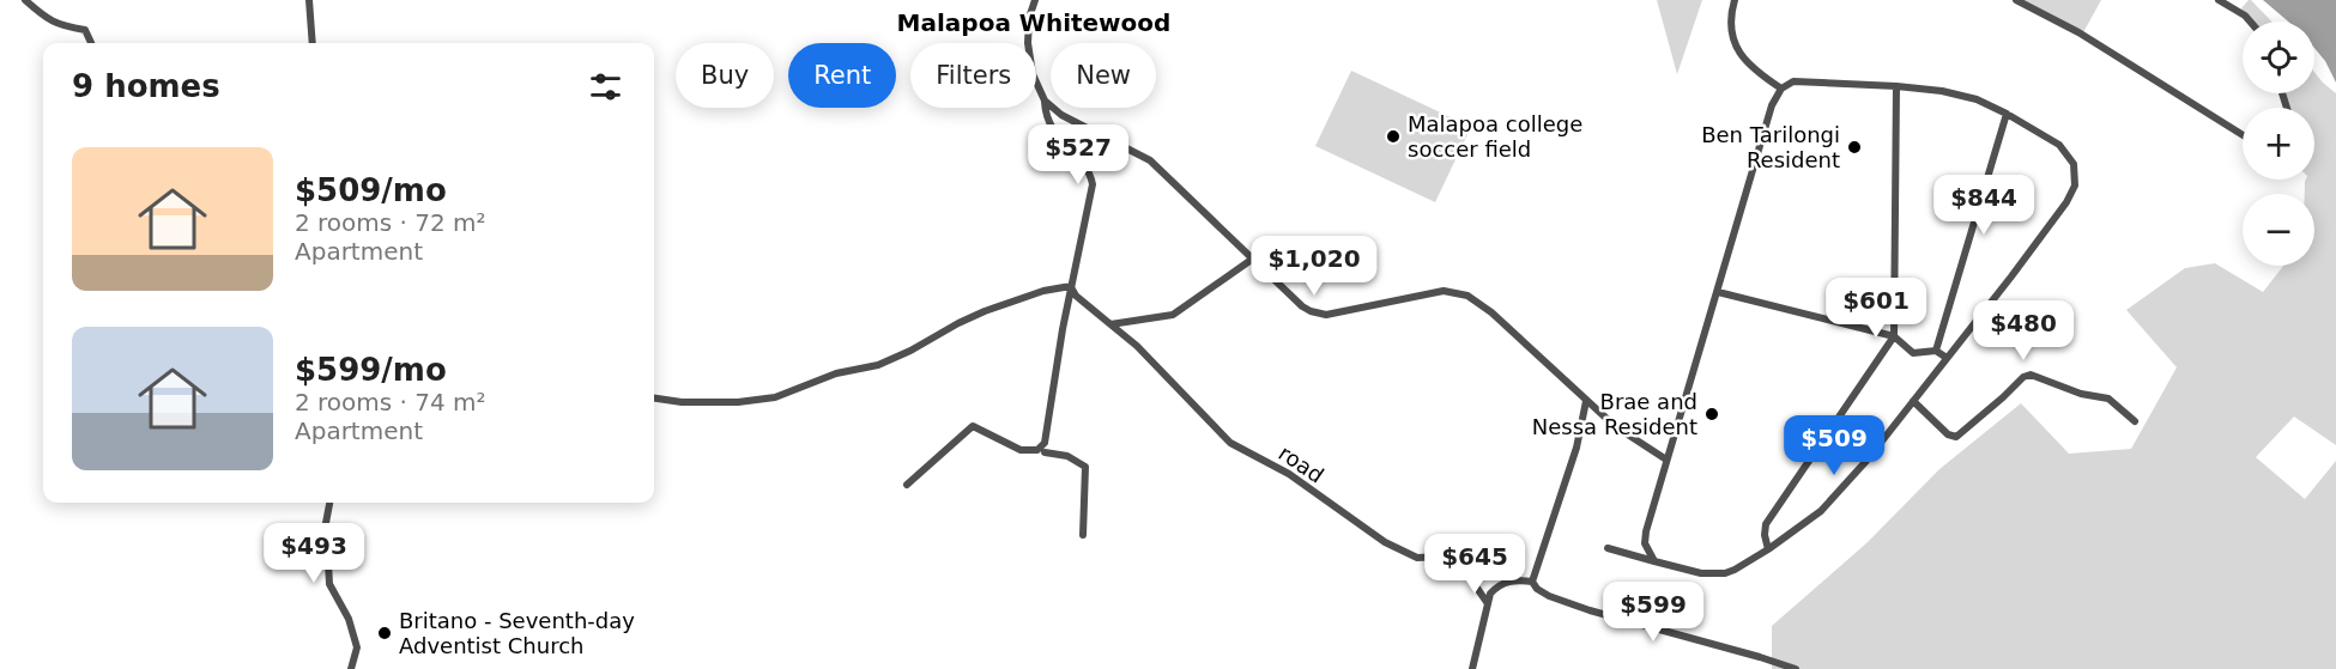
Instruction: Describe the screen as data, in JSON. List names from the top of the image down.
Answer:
{
  "streets": {
    "street": ["road"]
  },
  "districts": ["Malapoa Whitewood"],
  "places": [
    "Malapoa college soccer field",
    "Ben Tarilongi Resident",
    "Brae and Nessa Resident",
    "Britano - Seventh-day Adventist Church"
  ],
  "page": {
    "map_buttons": ["+", "−"],
    "chip": [
      "Buy",
      "Rent",
      "Filters",
      "New"
    ],
    "heading": "9 homes",
    "price": [
      "$527",
      "$844",
      "$1,020",
      "$601",
      "$480",
      "$509",
      "$493",
      "$645",
      "$599"
    ],
    "list": [
      {
        "name": "$509/mo",
        "note": "2 rooms · 72 m² · Apartment"
      },
      {
        "name": "$599/mo",
        "note": "2 rooms · 74 m² · Apartment"
      }
    ]
  }
}
